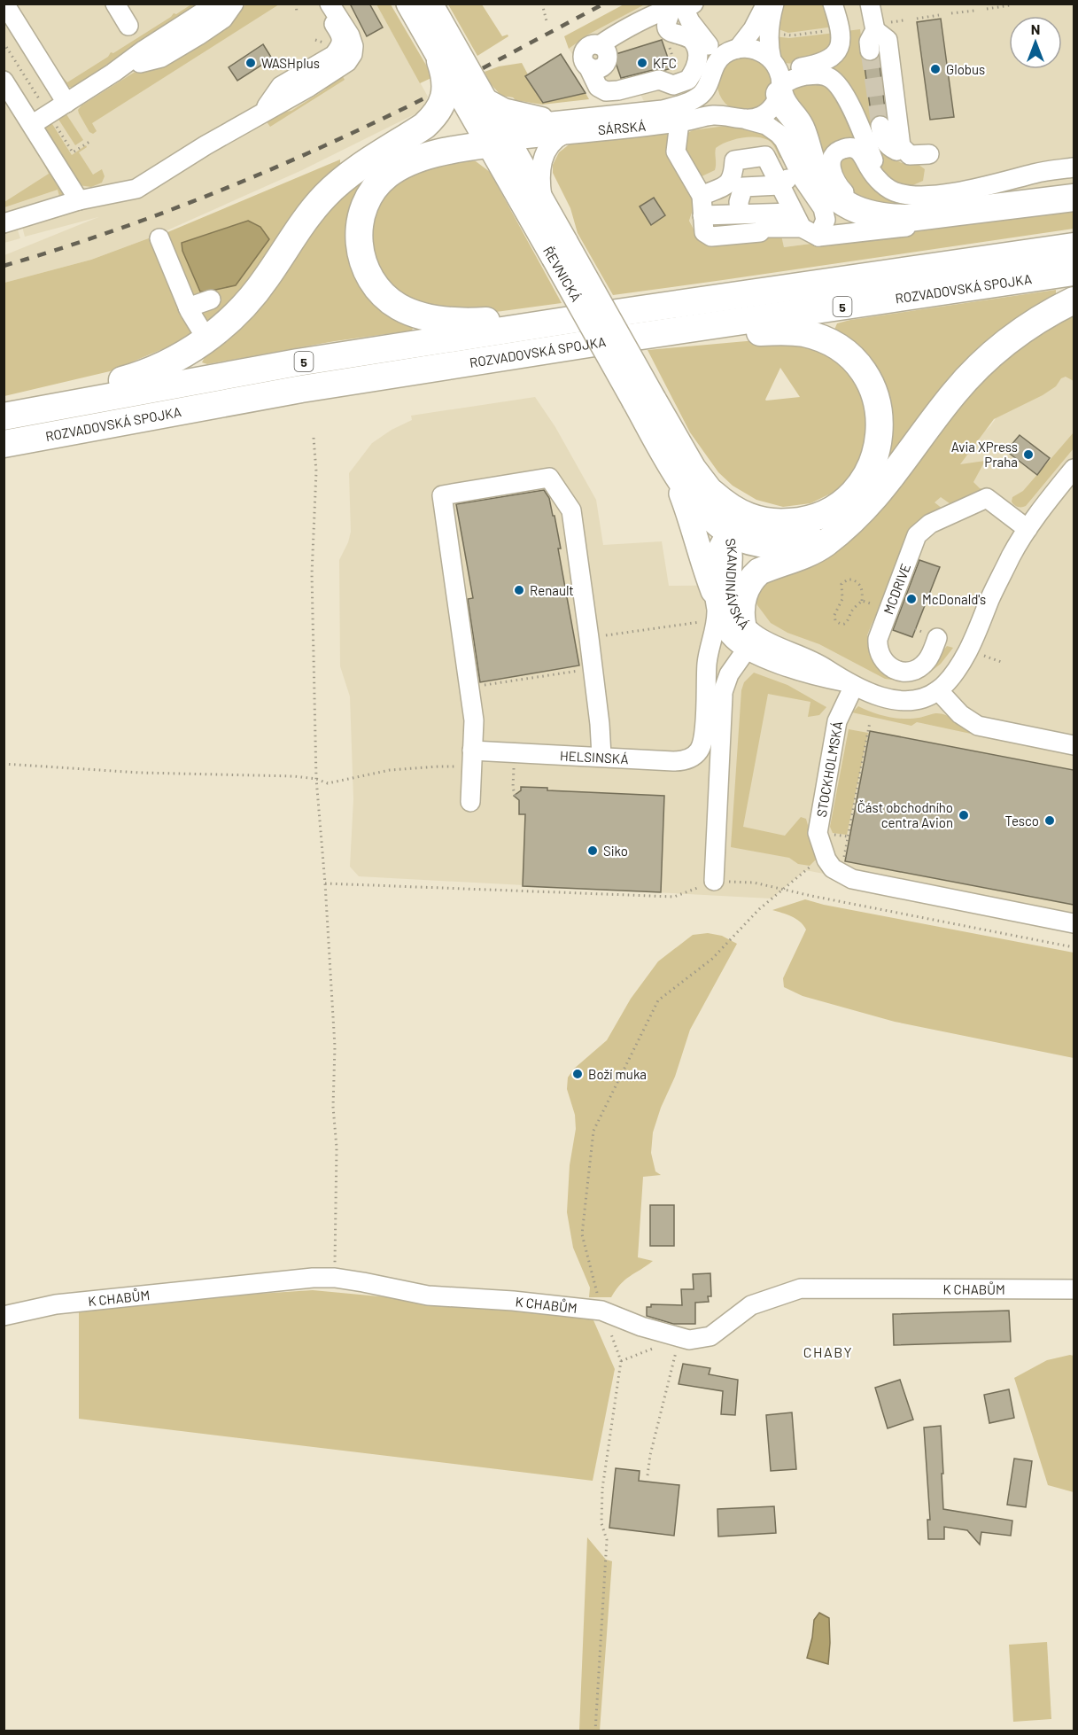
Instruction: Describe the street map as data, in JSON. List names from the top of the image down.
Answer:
{
  "streets": {
    "highway": ["ROZVADOVSKÁ SPOJKA", "5"],
    "main road": ["ŘEVNICKÁ"],
    "street": [
      "SÁRSKÁ",
      "SKANDINÁVSKÁ",
      "MCDRIVE",
      "HELSINSKÁ",
      "STOCKHOLMSKÁ",
      "K CHABŮM"
    ]
  },
  "crossings": [
    ["SÁRSKÁ", "ŘEVNICKÁ"],
    ["ŘEVNICKÁ", "SKANDINÁVSKÁ"],
    ["ROZVADOVSKÁ SPOJKA", "5"],
    ["SKANDINÁVSKÁ", "MCDRIVE"],
    ["SKANDINÁVSKÁ", "HELSINSKÁ"],
    ["SKANDINÁVSKÁ", "STOCKHOLMSKÁ"]
  ],
  "districts": ["CHABY"],
  "places": [
    "WASHplus",
    "KFC",
    "Globus",
    "Avia XPress Praha",
    "Renault",
    "McDonald's",
    "Část obchodního centra Avion",
    "Tesco",
    "Siko",
    "Boží muka"
  ],
  "north": "top"
}
